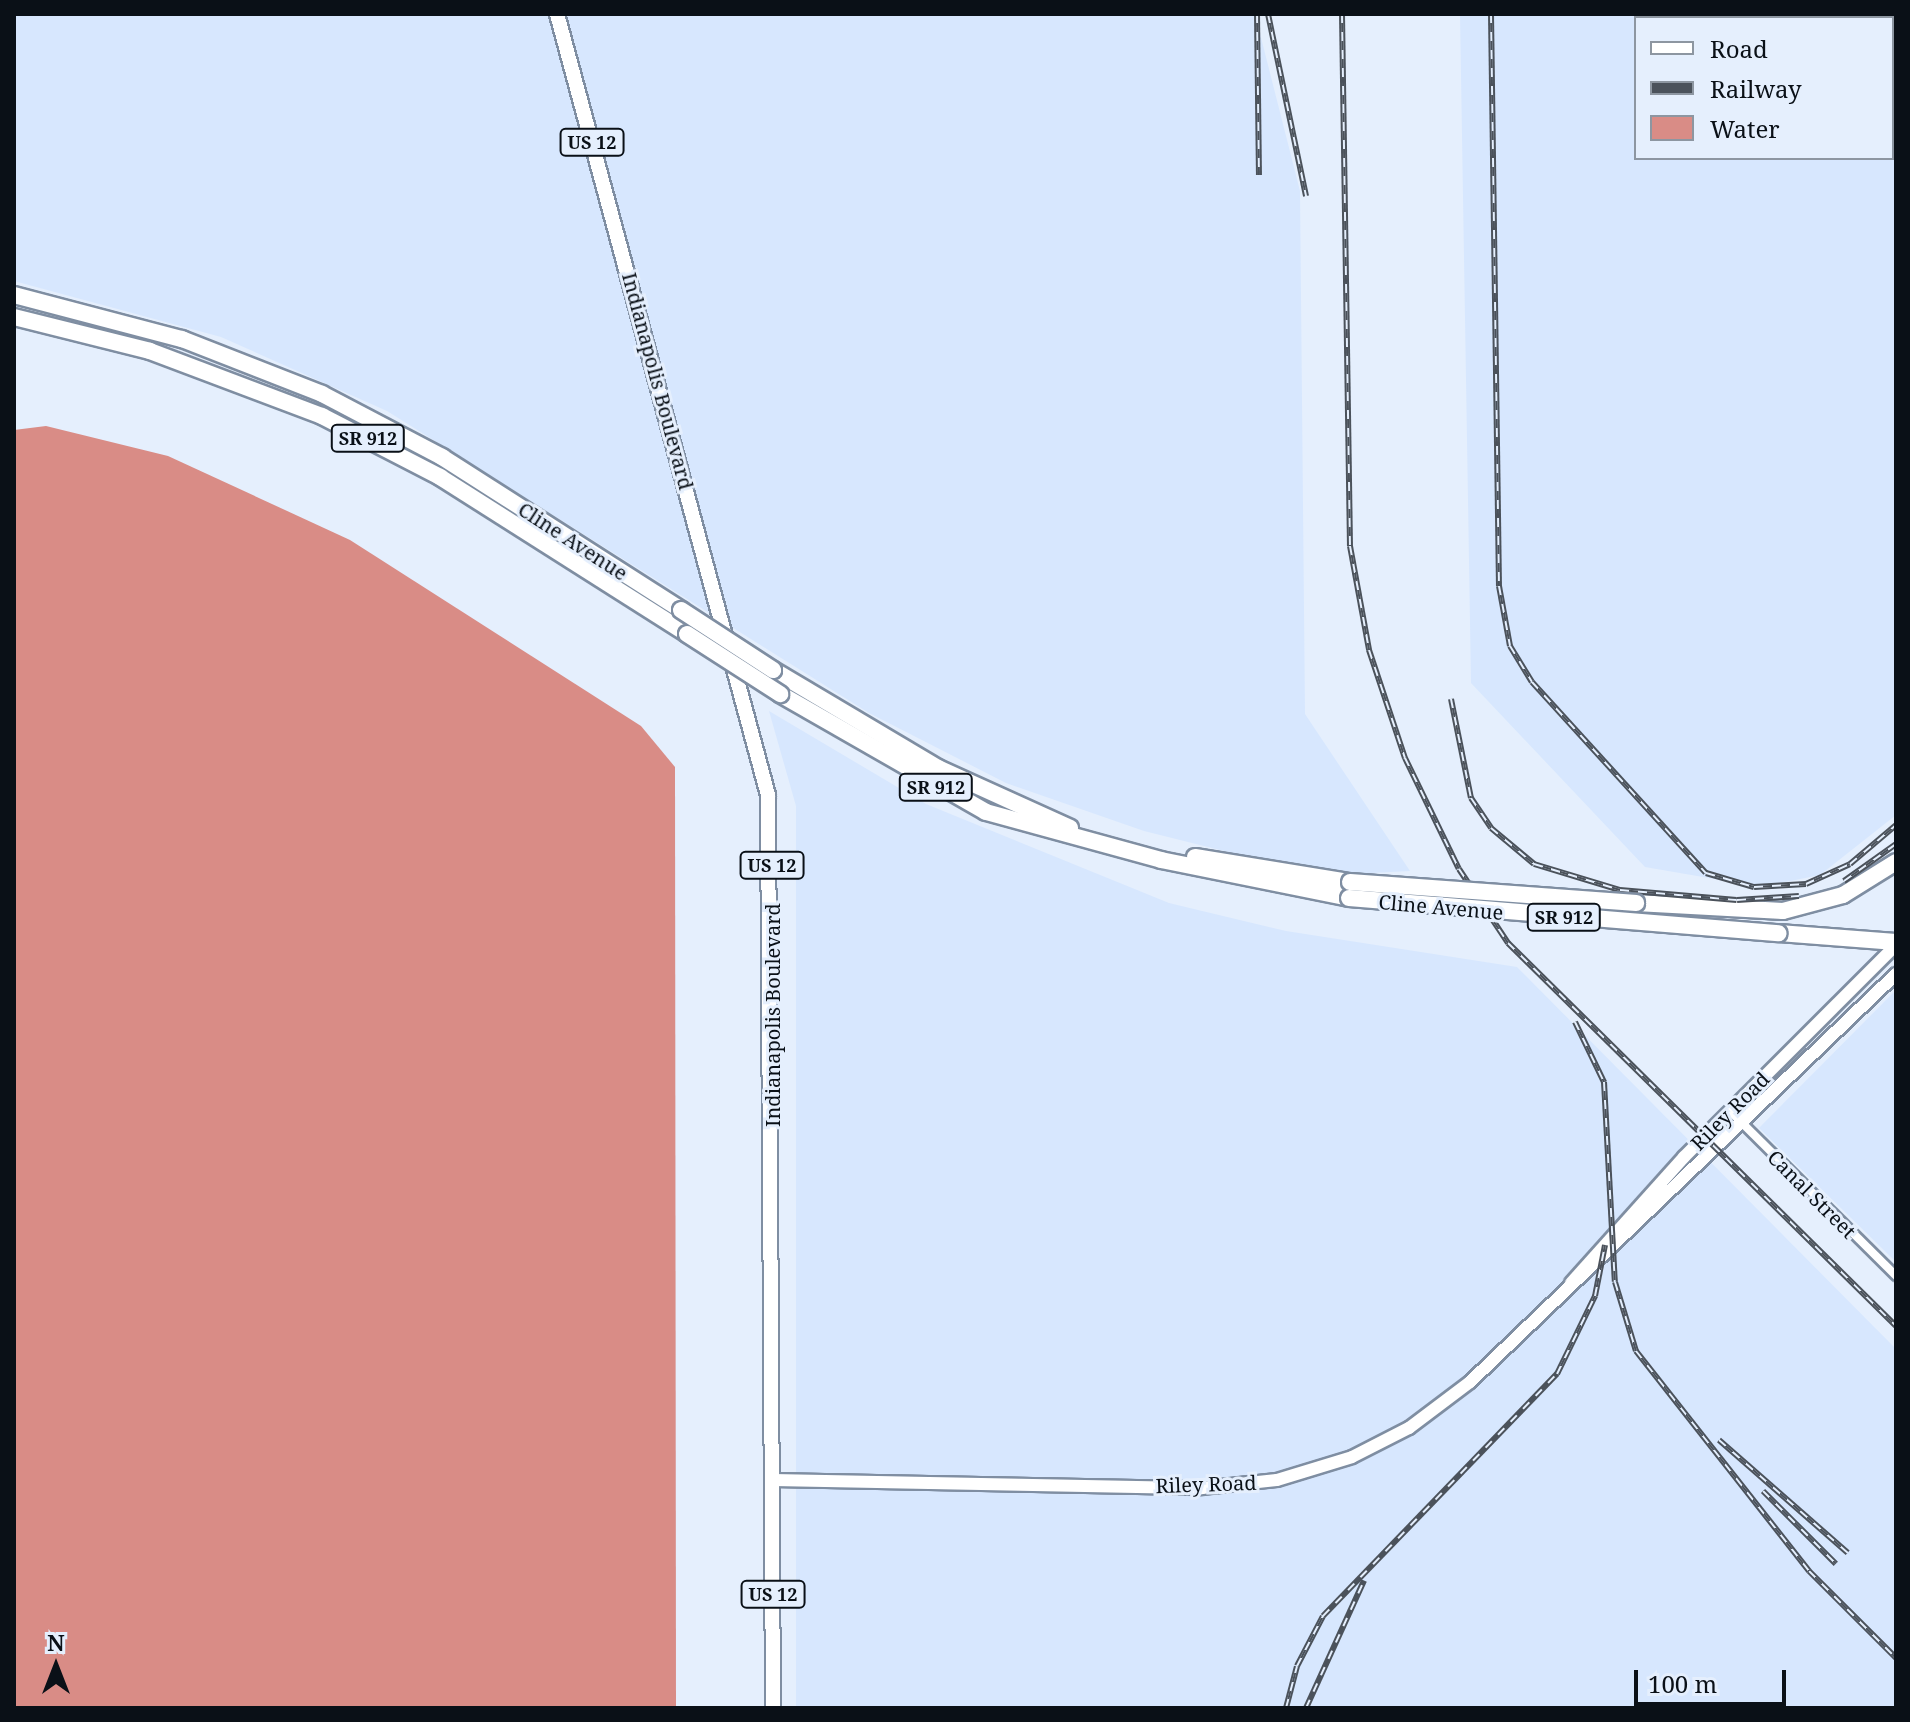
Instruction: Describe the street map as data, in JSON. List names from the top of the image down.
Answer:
{
  "streets": {
    "highway": ["SR 912", "Cline Avenue"],
    "main road": ["US 12", "Indianapolis Boulevard", "Riley Road"],
    "street": ["Canal Street"]
  },
  "crossings": [
    ["Indianapolis Boulevard", "Riley Road"],
    ["Cline Avenue", "Riley Road"],
    ["Riley Road", "Canal Street"]
  ],
  "legend": ["Road", "Railway", "Water"],
  "scale_bar": "100 m",
  "north": "top"
}
